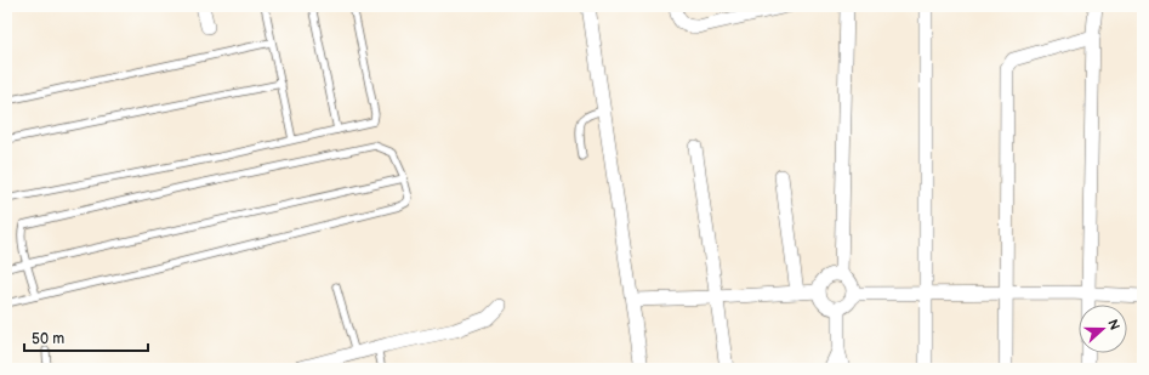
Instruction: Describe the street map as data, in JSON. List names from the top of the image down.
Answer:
{
  "scale_bar": "50 m",
  "north": "right"
}
